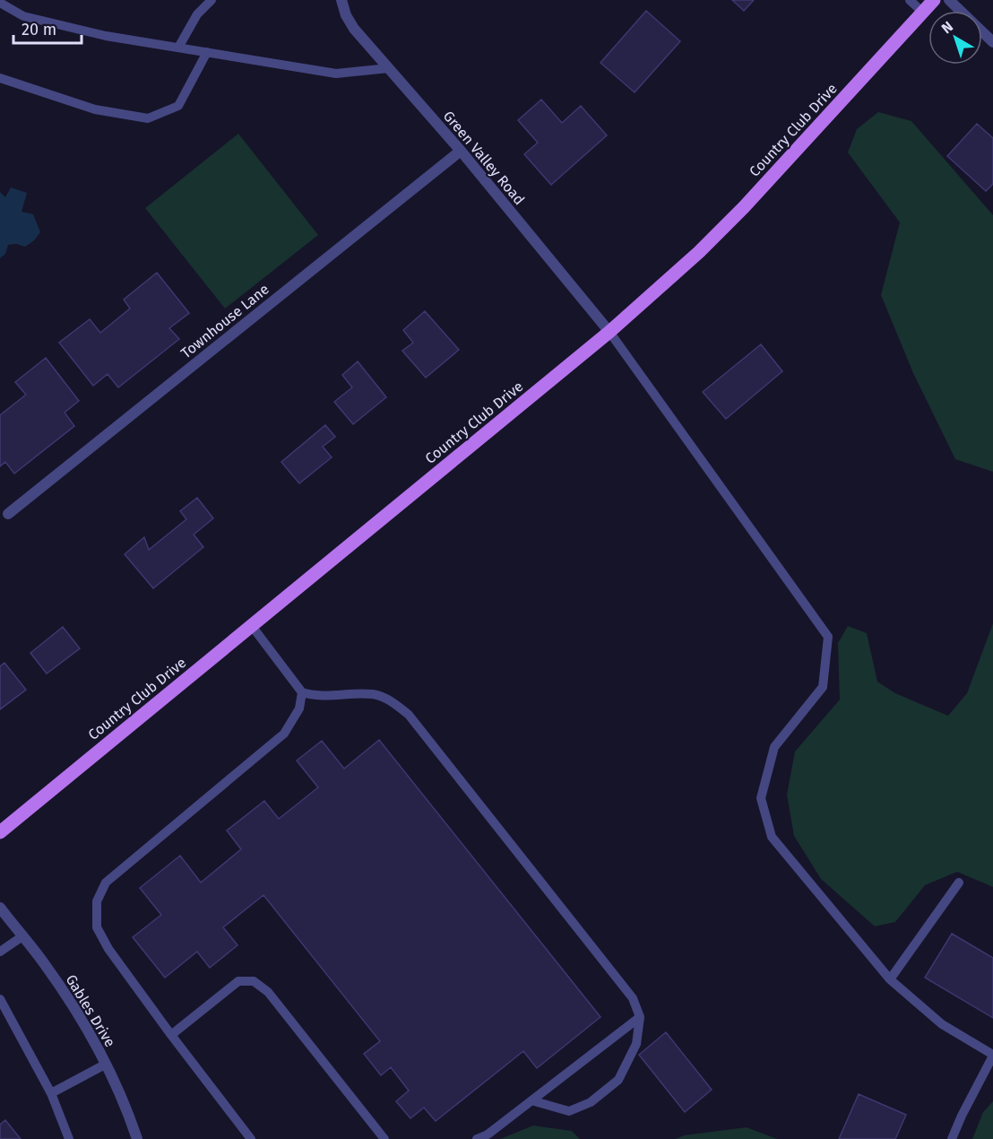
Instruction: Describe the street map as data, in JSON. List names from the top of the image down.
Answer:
{
  "streets": {
    "main road": ["Country Club Drive"],
    "street": ["Green Valley Road", "Townhouse Lane", "Gables Drive"]
  },
  "crossings": [
    ["Country Club Drive", "Green Valley Road"],
    ["Green Valley Road", "Townhouse Lane"]
  ],
  "scale_bar": "20 m",
  "north": "top left"
}
